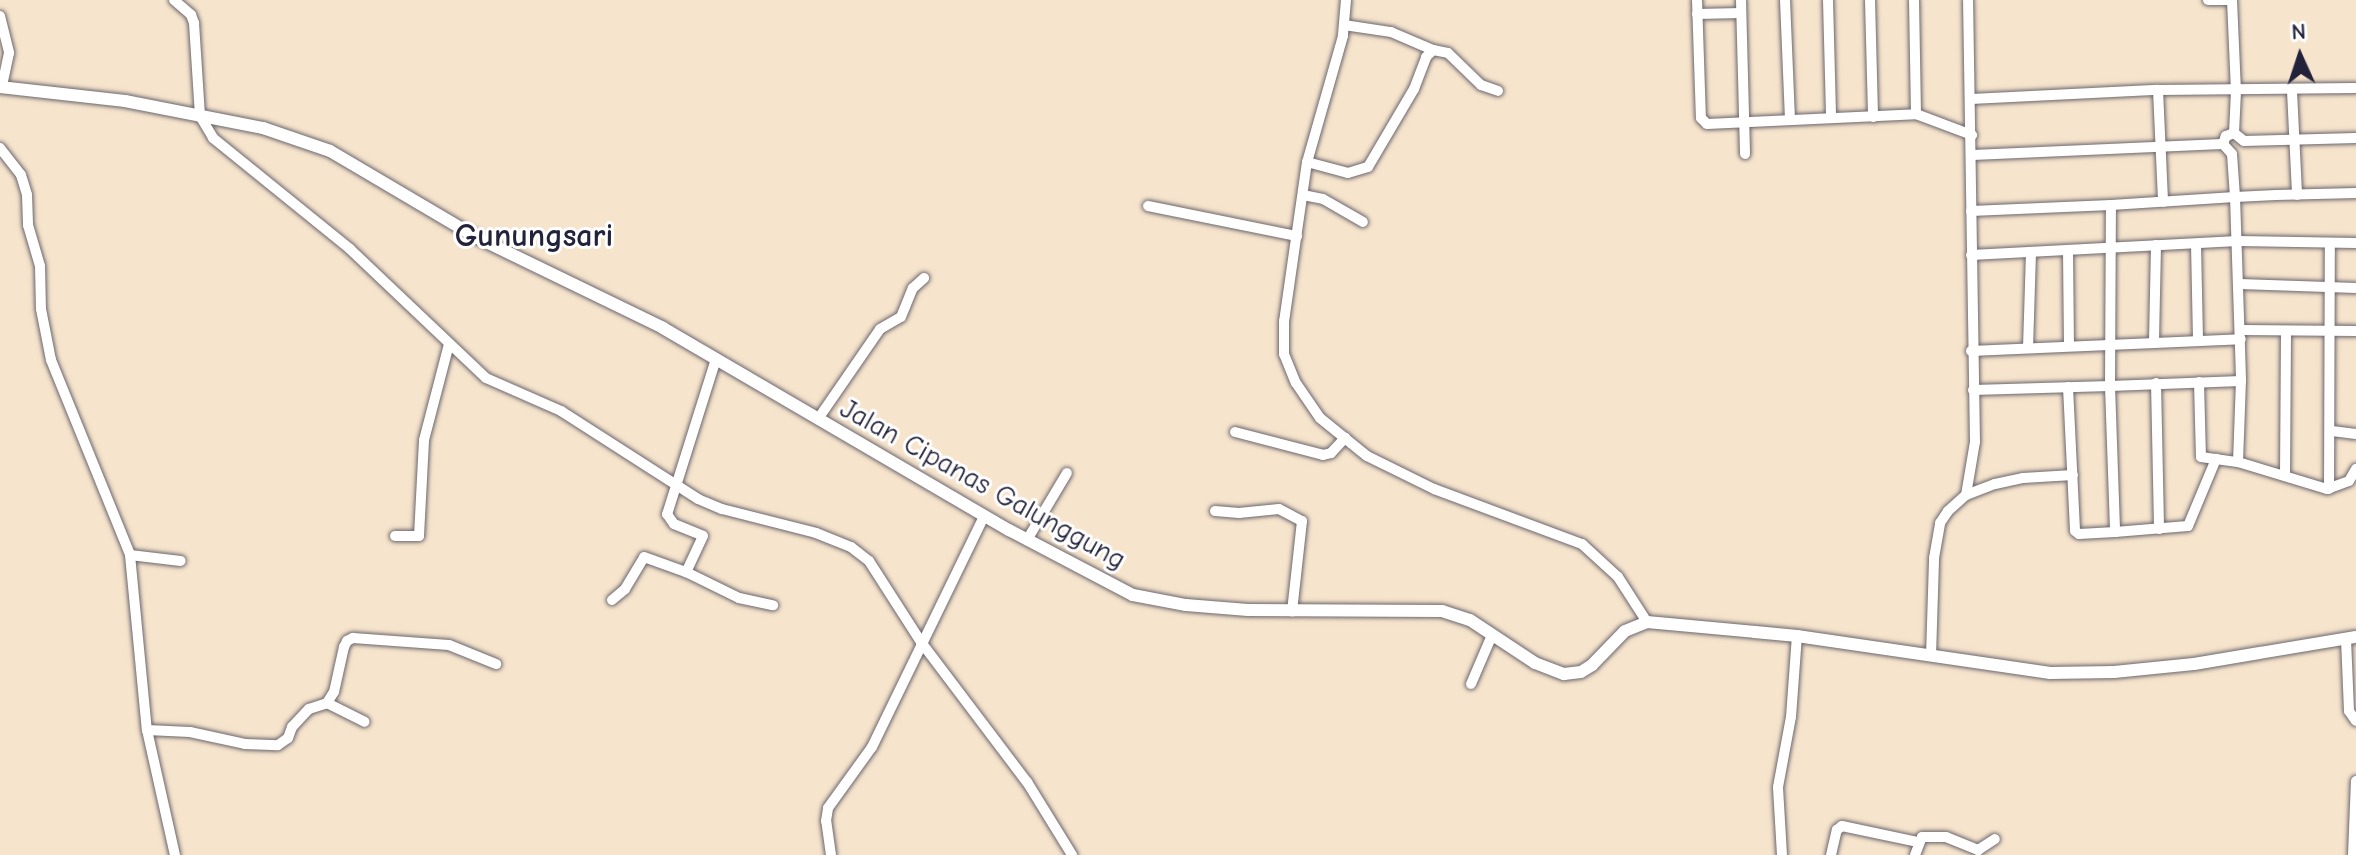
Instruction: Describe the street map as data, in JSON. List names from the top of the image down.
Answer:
{
  "streets": {
    "street": ["Jalan Cipanas Galunggung"]
  },
  "districts": ["Gunungsari"],
  "north": "top"
}
